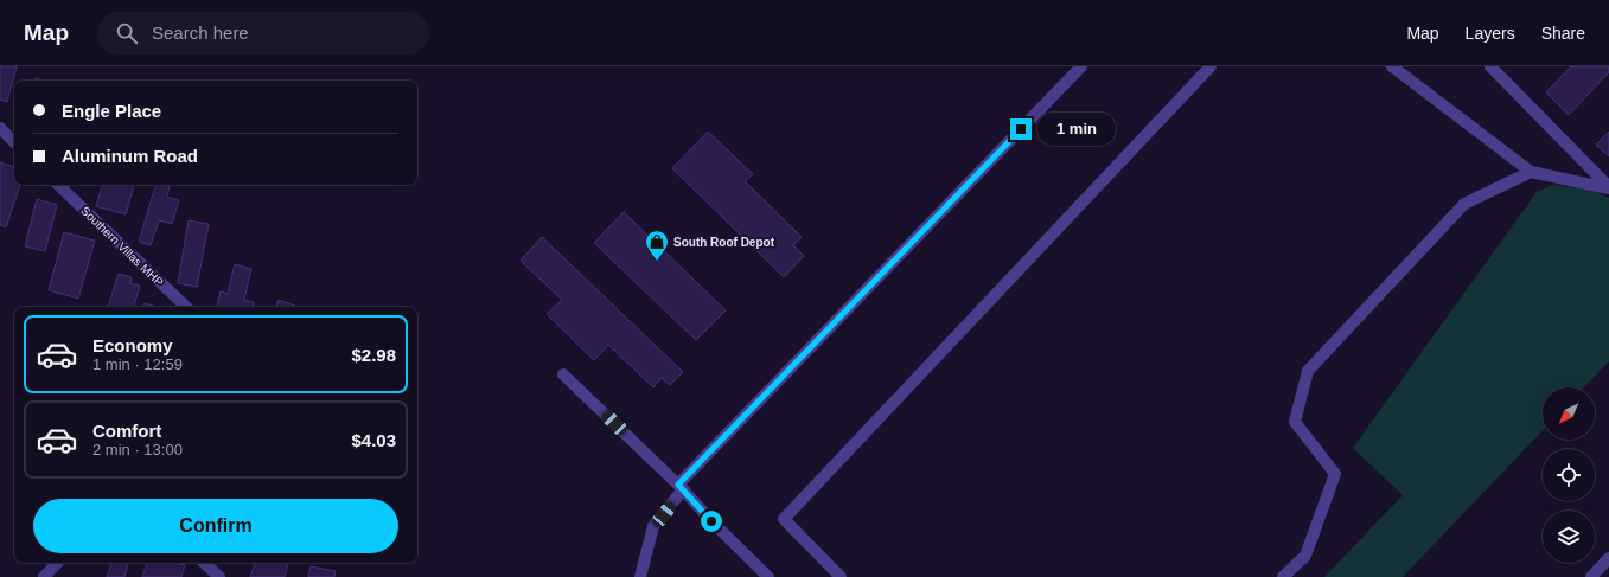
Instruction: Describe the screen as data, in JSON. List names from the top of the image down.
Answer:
{
  "streets": {
    "street": ["Southern Villas MHP"]
  },
  "places": {
    "shop": ["South Roof Depot"]
  },
  "north": "bottom left",
  "page": {
    "header": "Map",
    "search": "Search here",
    "nav": ["Map", "Layers", "Share"],
    "banner": ["Engle Place", "Aluminum Road"],
    "bubble": "1 min",
    "list": [
      {
        "name": "Economy",
        "note": "1 min · 12:59",
        "value": "$2.98"
      },
      {
        "name": "Comfort",
        "note": "2 min · 13:00",
        "value": "$4.03"
      }
    ],
    "buttons": "Confirm"
  }
}
